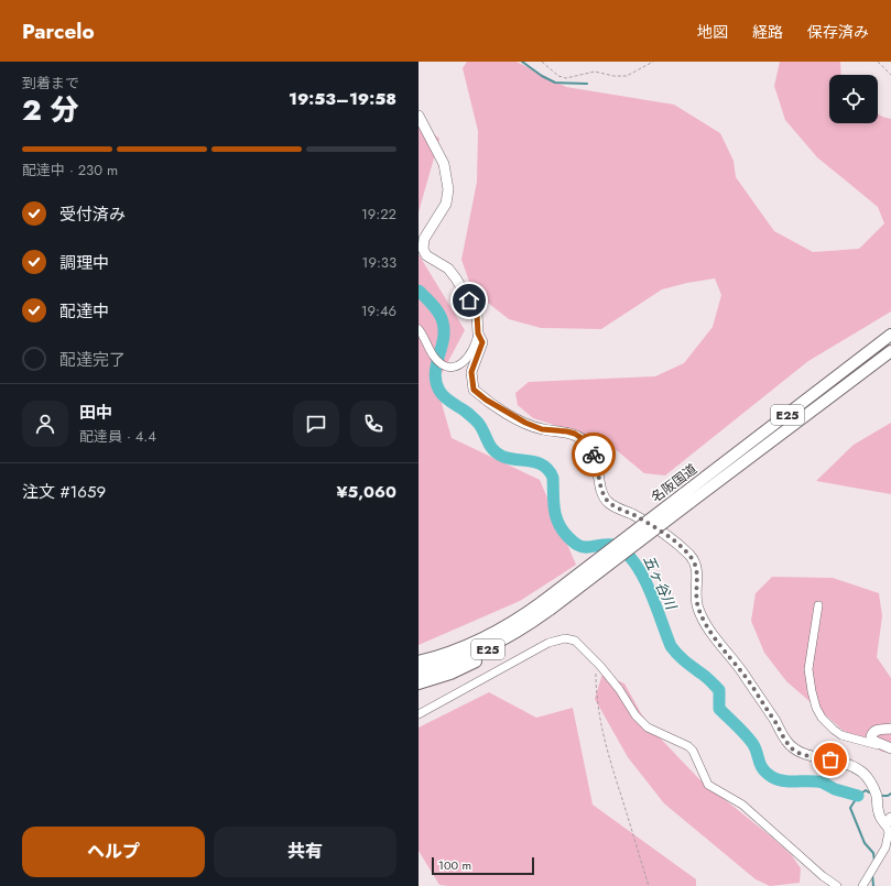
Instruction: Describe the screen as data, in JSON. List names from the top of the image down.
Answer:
{
  "streets": {
    "highway": ["E25", "名阪国道"]
  },
  "water": ["五ヶ谷川"],
  "scale_bar": "100 m",
  "page": {
    "header": "Parcelo",
    "nav": ["地図", "経路", "保存済み"],
    "heading": ["2 分", "到着まで", "19:53–19:58"],
    "panel": [
      "田中",
      "配達員 · 4.4",
      "注文 #1659",
      "¥5,060"
    ],
    "bar": "配達中 · 230 m",
    "list": [
      ["受付済み", "19:22"],
      ["調理中", "19:33"],
      ["配達中", "19:46"],
      "配達完了"
    ],
    "buttons": ["ヘルプ", "共有"],
    "scale": "100 m"
  }
}
